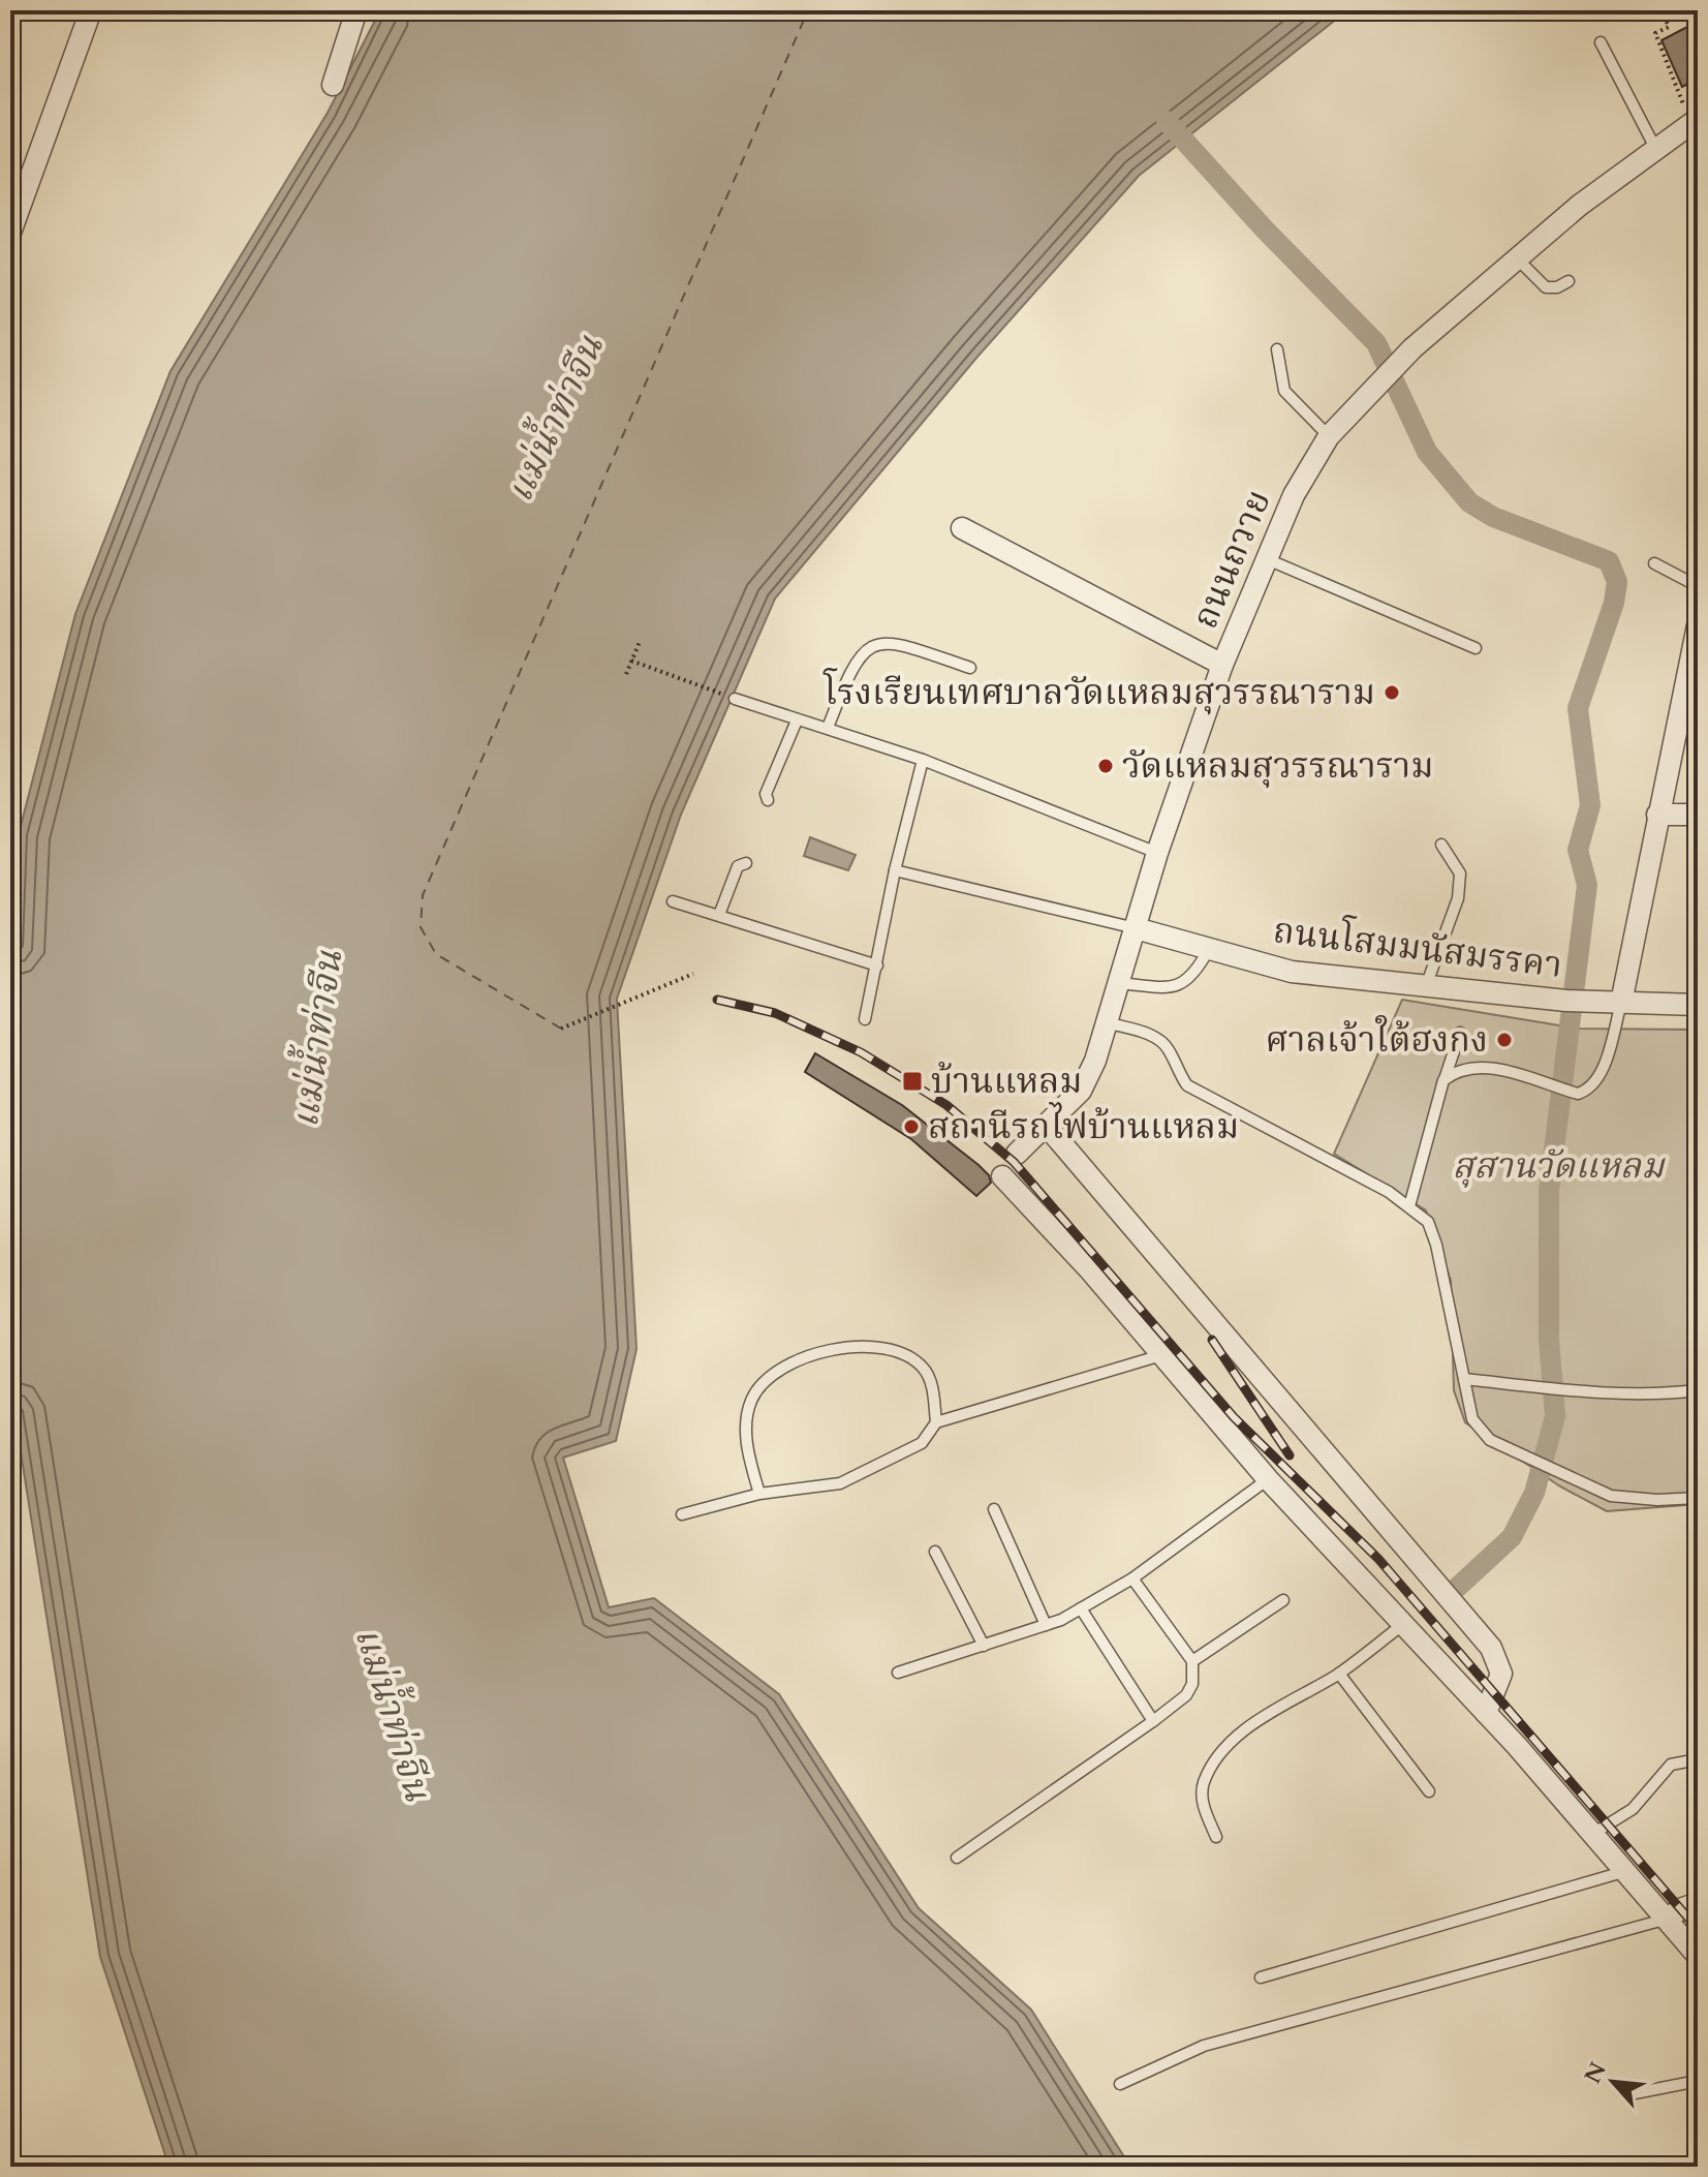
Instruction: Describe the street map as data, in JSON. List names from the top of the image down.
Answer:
{
  "streets": {
    "street": ["ถนนถวาย", "ถนนโสมมนัสมรรคา"]
  },
  "crossings": [
    ["ถนนถวาย", "ถนนโสมมนัสมรรคา"]
  ],
  "water": ["แม่น้ำท่าจีน"],
  "parks": ["สุสานวัดแหลม"],
  "places": {
    "other": [
      "โรงเรียนเทศบาลวัดแหลมสุวรรณาราม",
      "วัดแหลมสุวรรณาราม",
      "ศาลเจ้าใต้ฮงกง",
      "สถานีรถไฟบ้านแหลม"
    ],
    "transit": ["บ้านแหลม"]
  },
  "north": "top left"
}
